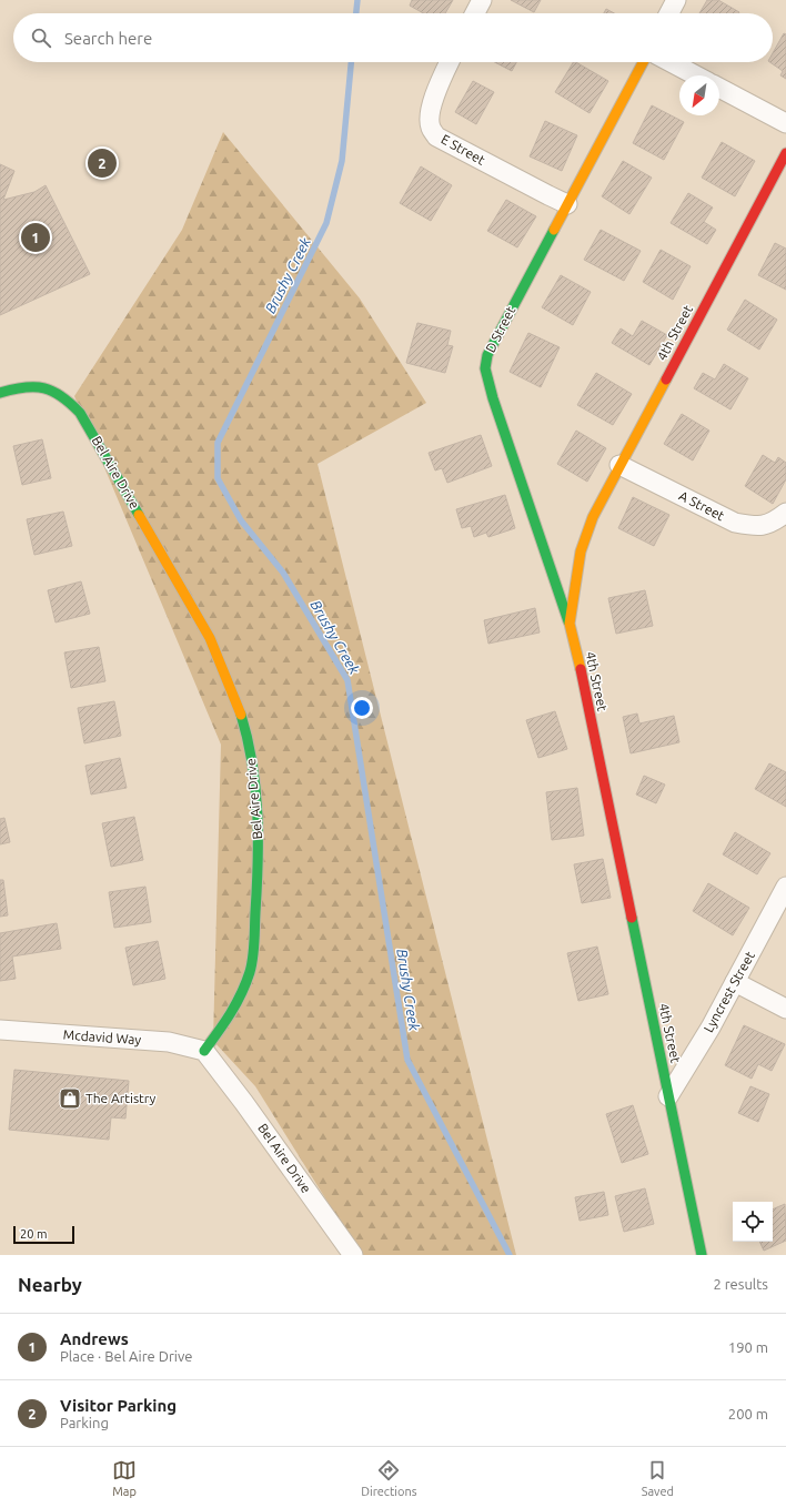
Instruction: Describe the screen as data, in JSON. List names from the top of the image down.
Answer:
{
  "streets": {
    "street": [
      "E Street",
      "D Street",
      "4th Street",
      "Bel Aire Drive",
      "A Street",
      "Lyncrest Street",
      "Mcdavid Way"
    ]
  },
  "crossings": [
    ["E Street", "D Street"],
    ["D Street", "4th Street"],
    ["4th Street", "A Street"],
    ["4th Street", "Lyncrest Street"],
    ["Bel Aire Drive", "Mcdavid Way"]
  ],
  "water": ["Brushy Creek"],
  "places": {
    "shop": ["The Artistry"]
  },
  "scale_bar": "20 m",
  "north": "bottom left",
  "page": {
    "search": "Search here",
    "pins": ["2", "1"],
    "scale": "20 m",
    "heading": ["Nearby", "2 results"],
    "list": [
      {
        "mark": "1",
        "name": "Andrews",
        "note": "Place · Bel Aire Drive",
        "value": "190 m"
      },
      {
        "mark": "2",
        "name": "Visitor Parking",
        "note": "Parking",
        "value": "200 m"
      }
    ],
    "nav": ["Map", "Directions", "Saved"]
  }
}
